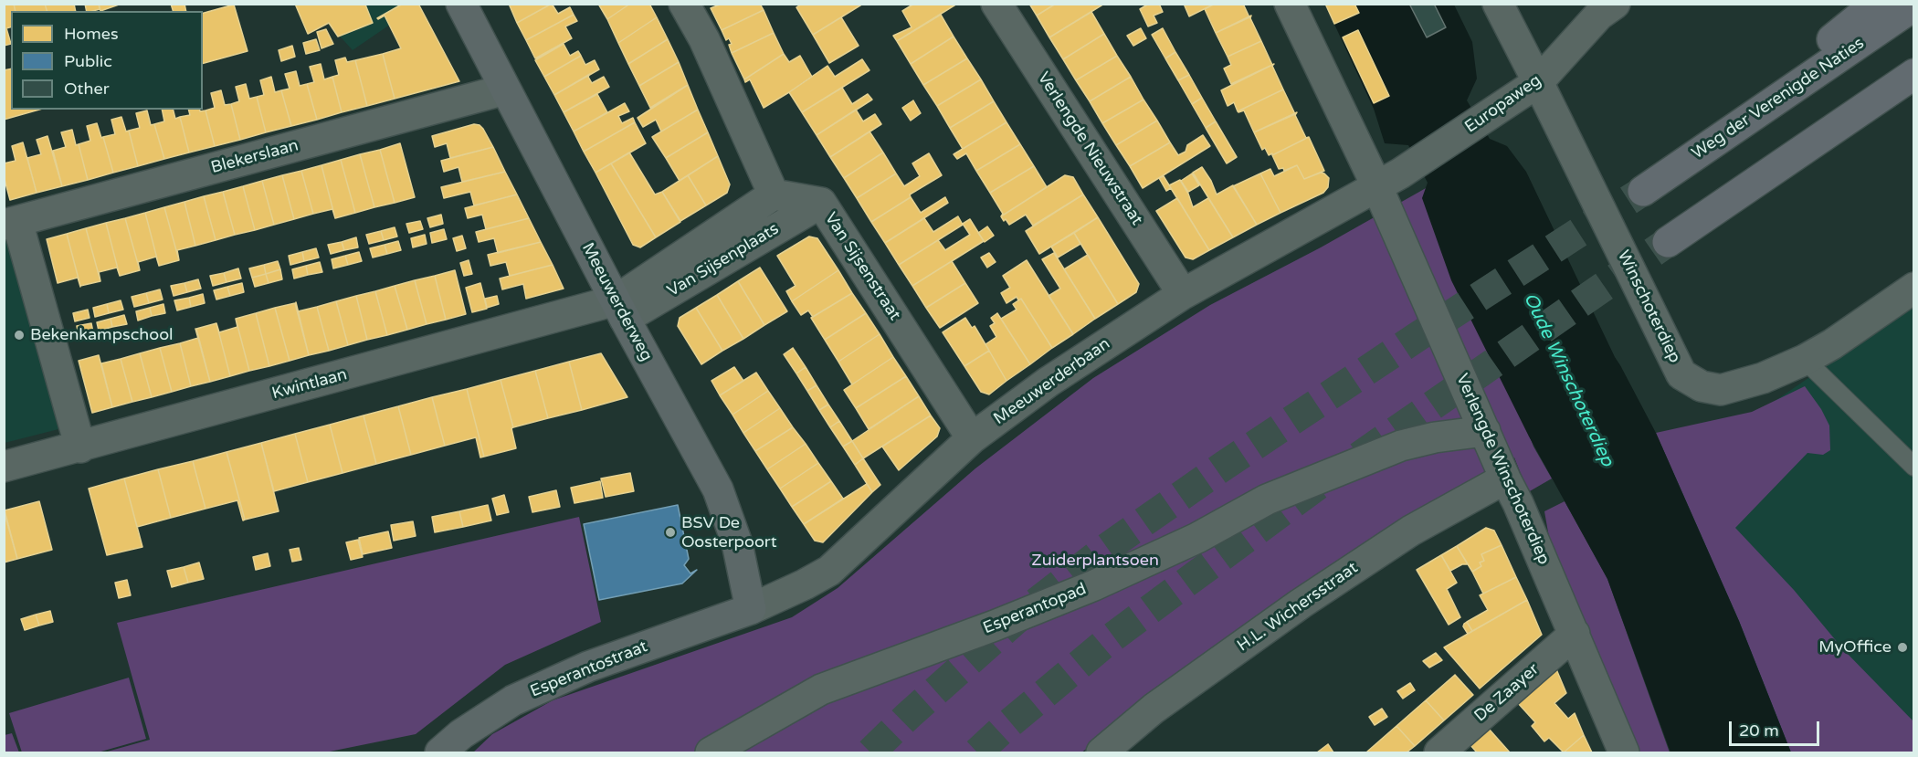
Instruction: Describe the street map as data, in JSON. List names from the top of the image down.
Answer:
{
  "streets": {
    "highway": ["Weg der Verenigde Naties"],
    "street": [
      "Europaweg",
      "Verlengde Nieuwstraat",
      "Blekerslaan",
      "Van Sijsenplaats",
      "Van Sijsenstraat",
      "Meeuwerderweg",
      "Winschoterdiep",
      "Meeuwerderbaan",
      "Kwintlaan",
      "Verlengde Winschoterdiep",
      "H.L. Wichersstraat",
      "Esperantopad",
      "Esperantostraat",
      "De Zaayer"
    ]
  },
  "crossings": [
    ["Europaweg", "Winschoterdiep"],
    ["Europaweg", "Meeuwerderbaan"],
    ["Europaweg", "Verlengde Winschoterdiep"],
    ["Verlengde Nieuwstraat", "Meeuwerderbaan"],
    ["Blekerslaan", "Meeuwerderweg"],
    ["Van Sijsenplaats", "Van Sijsenstraat"],
    ["Van Sijsenplaats", "Meeuwerderweg"],
    ["Van Sijsenplaats", "Kwintlaan"],
    ["Van Sijsenstraat", "Meeuwerderbaan"],
    ["Meeuwerderweg", "Meeuwerderbaan"],
    ["Meeuwerderweg", "Kwintlaan"],
    ["Meeuwerderweg", "Esperantostraat"],
    ["Meeuwerderbaan", "Verlengde Winschoterdiep"],
    ["Meeuwerderbaan", "Esperantostraat"],
    ["Verlengde Winschoterdiep", "H.L. Wichersstraat"],
    ["Verlengde Winschoterdiep", "Esperantopad"],
    ["Verlengde Winschoterdiep", "De Zaayer"]
  ],
  "water": ["Oude Winschoterdiep"],
  "parks": ["Zuiderplantsoen"],
  "places": ["Bekenkampschool", "BSV De Oosterpoort", "MyOffice"],
  "legend": ["Homes", "Public", "Other"],
  "scale_bar": "20 m"
}
